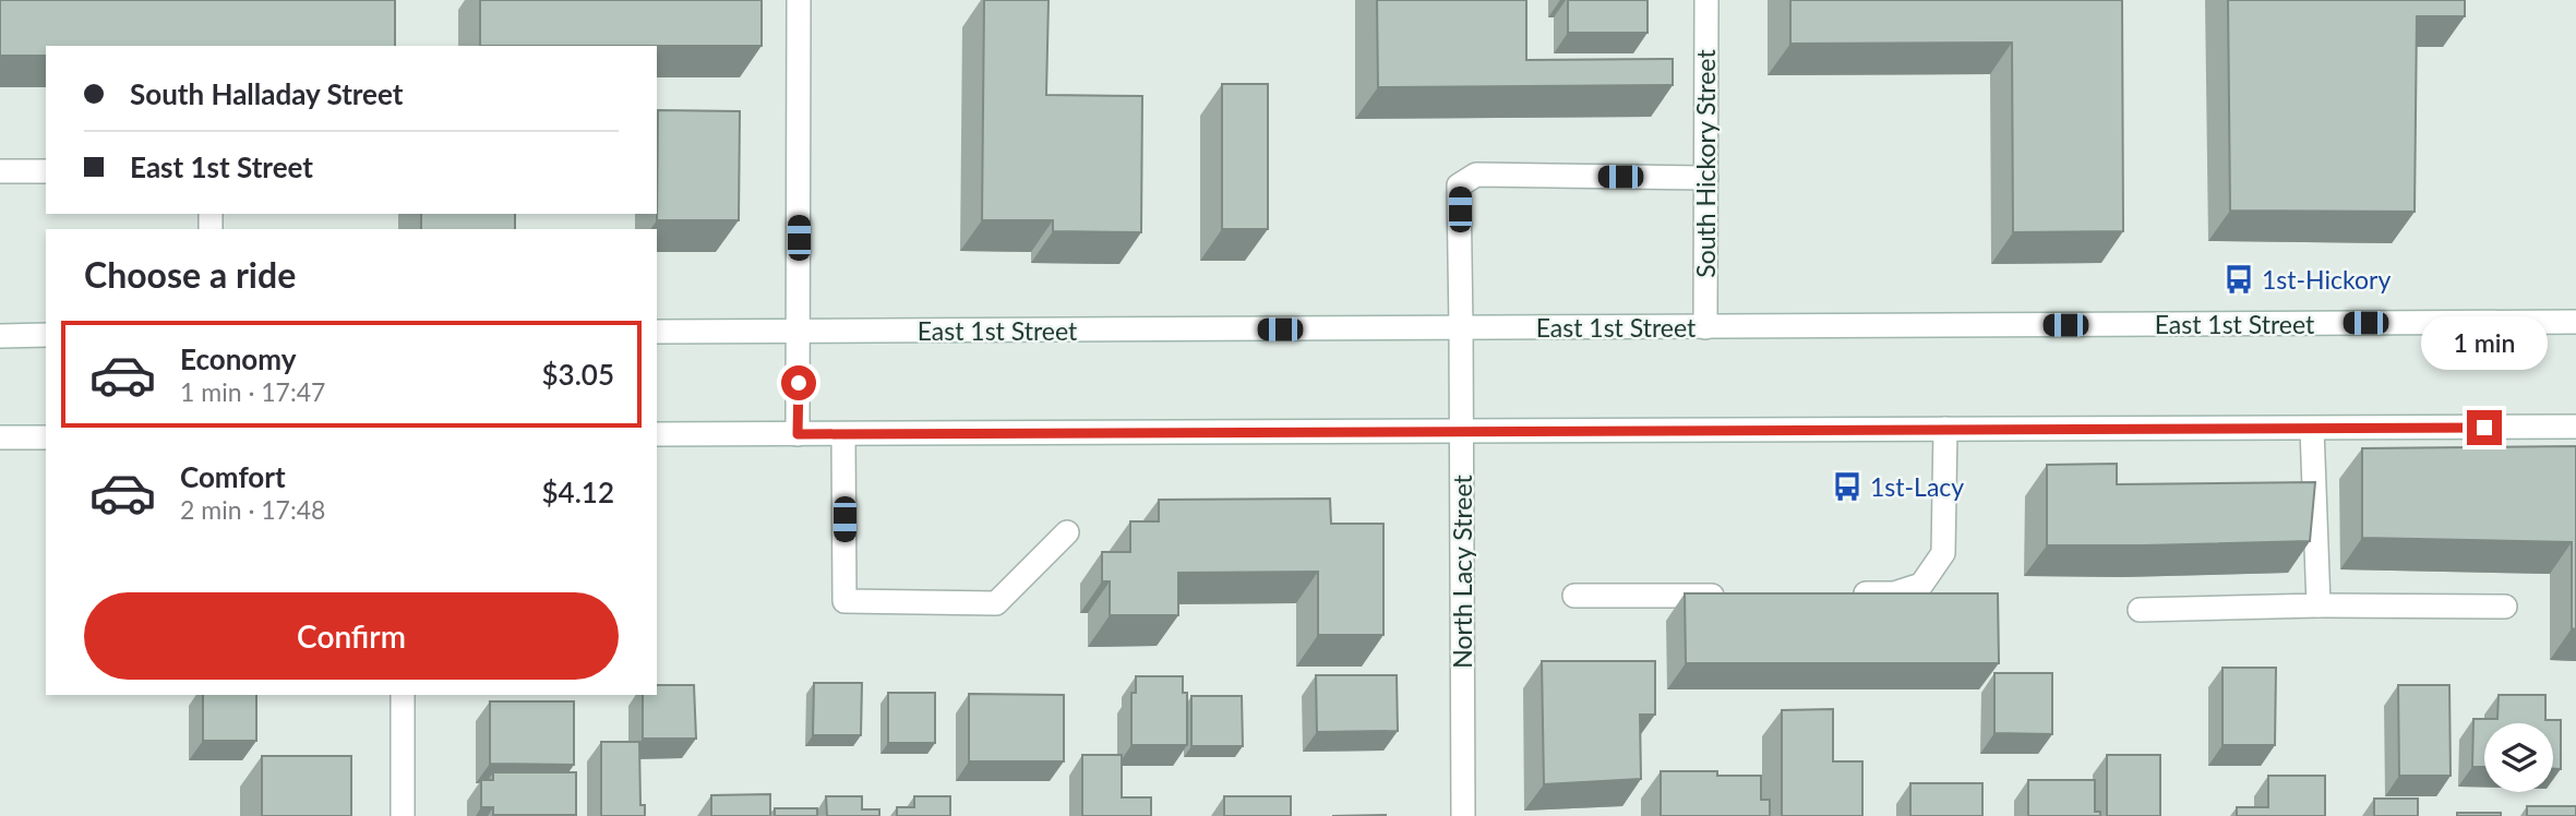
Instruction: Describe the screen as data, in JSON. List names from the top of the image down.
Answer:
{
  "streets": {
    "main road": ["South Hickory Street", "East 1st Street", "North Lacy Street"]
  },
  "crossings": [
    ["South Hickory Street", "East 1st Street"],
    ["South Hickory Street", "North Lacy Street"],
    ["East 1st Street", "North Lacy Street"]
  ],
  "places": {
    "bus stop": ["1st-Hickory", "1st-Lacy"]
  },
  "page": {
    "banner": ["South Halladay Street", "East 1st Street"],
    "heading": "Choose a ride",
    "bubble": "1 min",
    "list": [
      {
        "name": "Economy",
        "note": "1 min · 17:47",
        "value": "$3.05"
      },
      {
        "name": "Comfort",
        "note": "2 min · 17:48",
        "value": "$4.12"
      }
    ],
    "buttons": "Confirm"
  }
}
